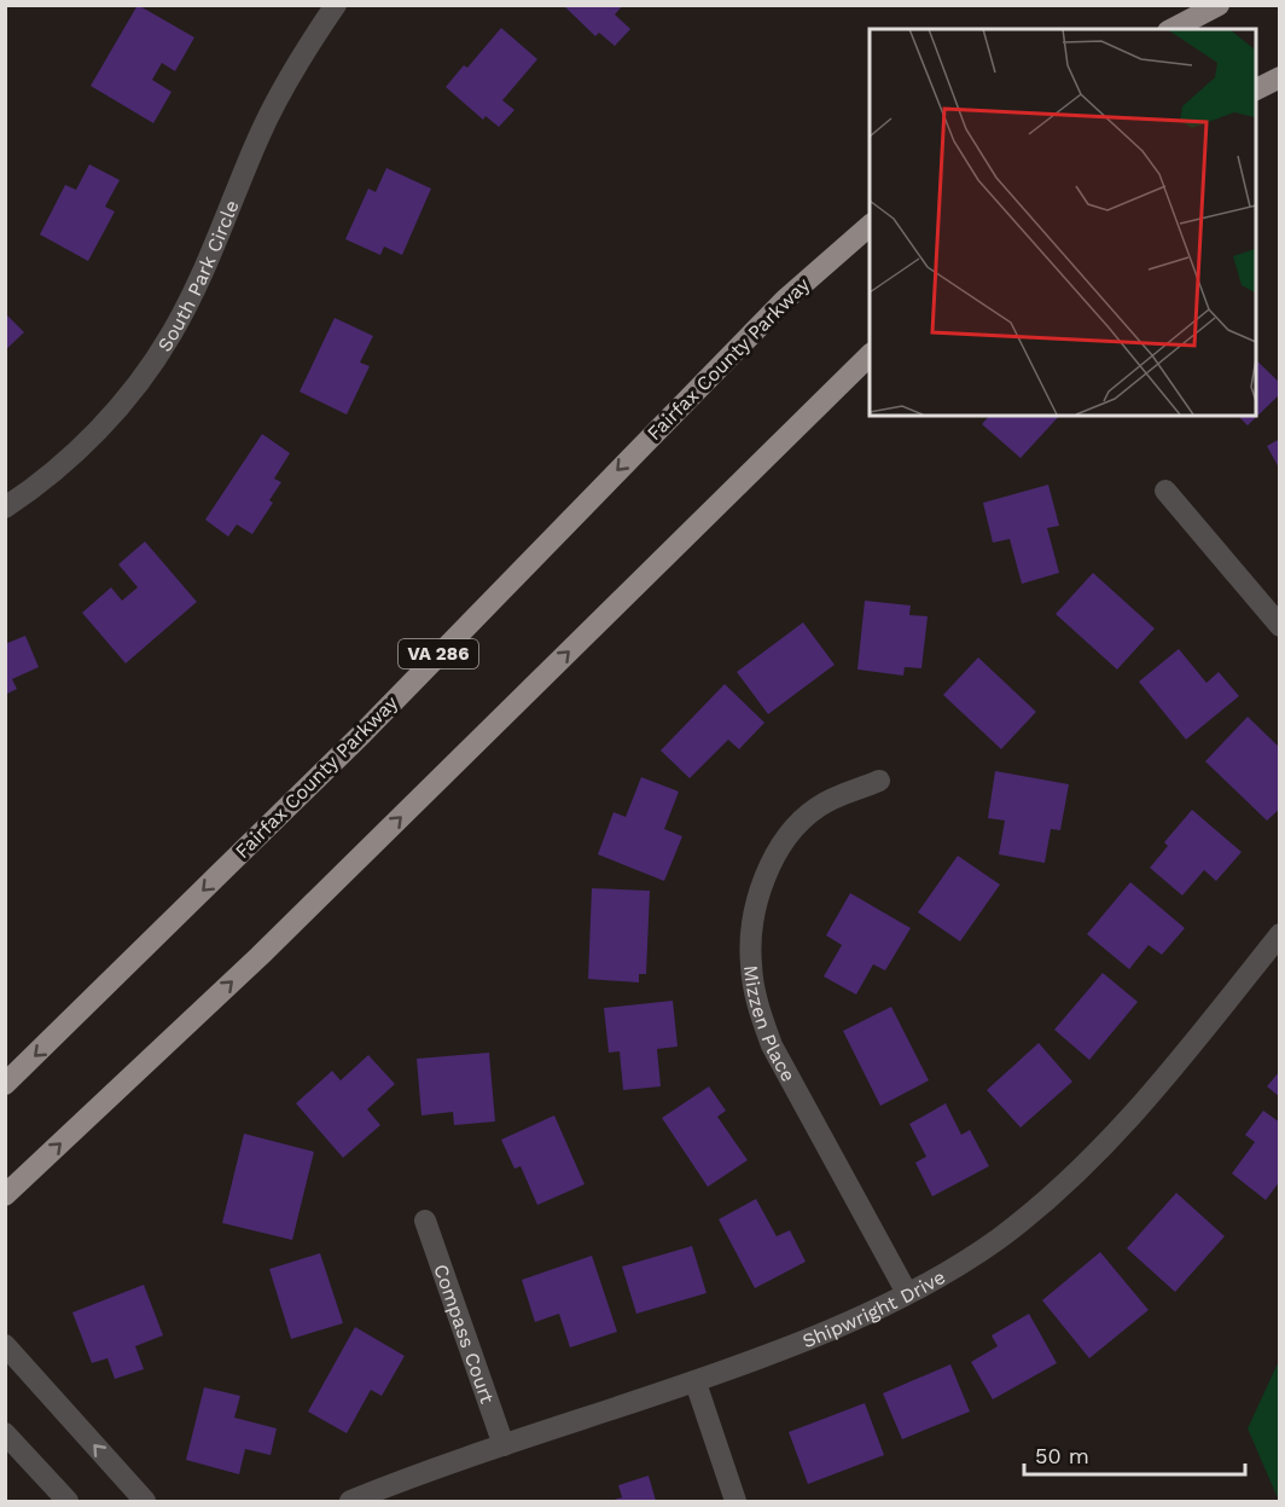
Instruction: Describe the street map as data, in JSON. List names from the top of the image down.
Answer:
{
  "streets": {
    "highway": ["Fairfax County Parkway", "VA 286"],
    "street": [
      "South Park Circle",
      "Mizzen Place",
      "Shipwright Drive",
      "Compass Court"
    ]
  },
  "crossings": [
    ["Mizzen Place", "Shipwright Drive"],
    ["Shipwright Drive", "Compass Court"]
  ],
  "scale_bar": "50 m"
}
